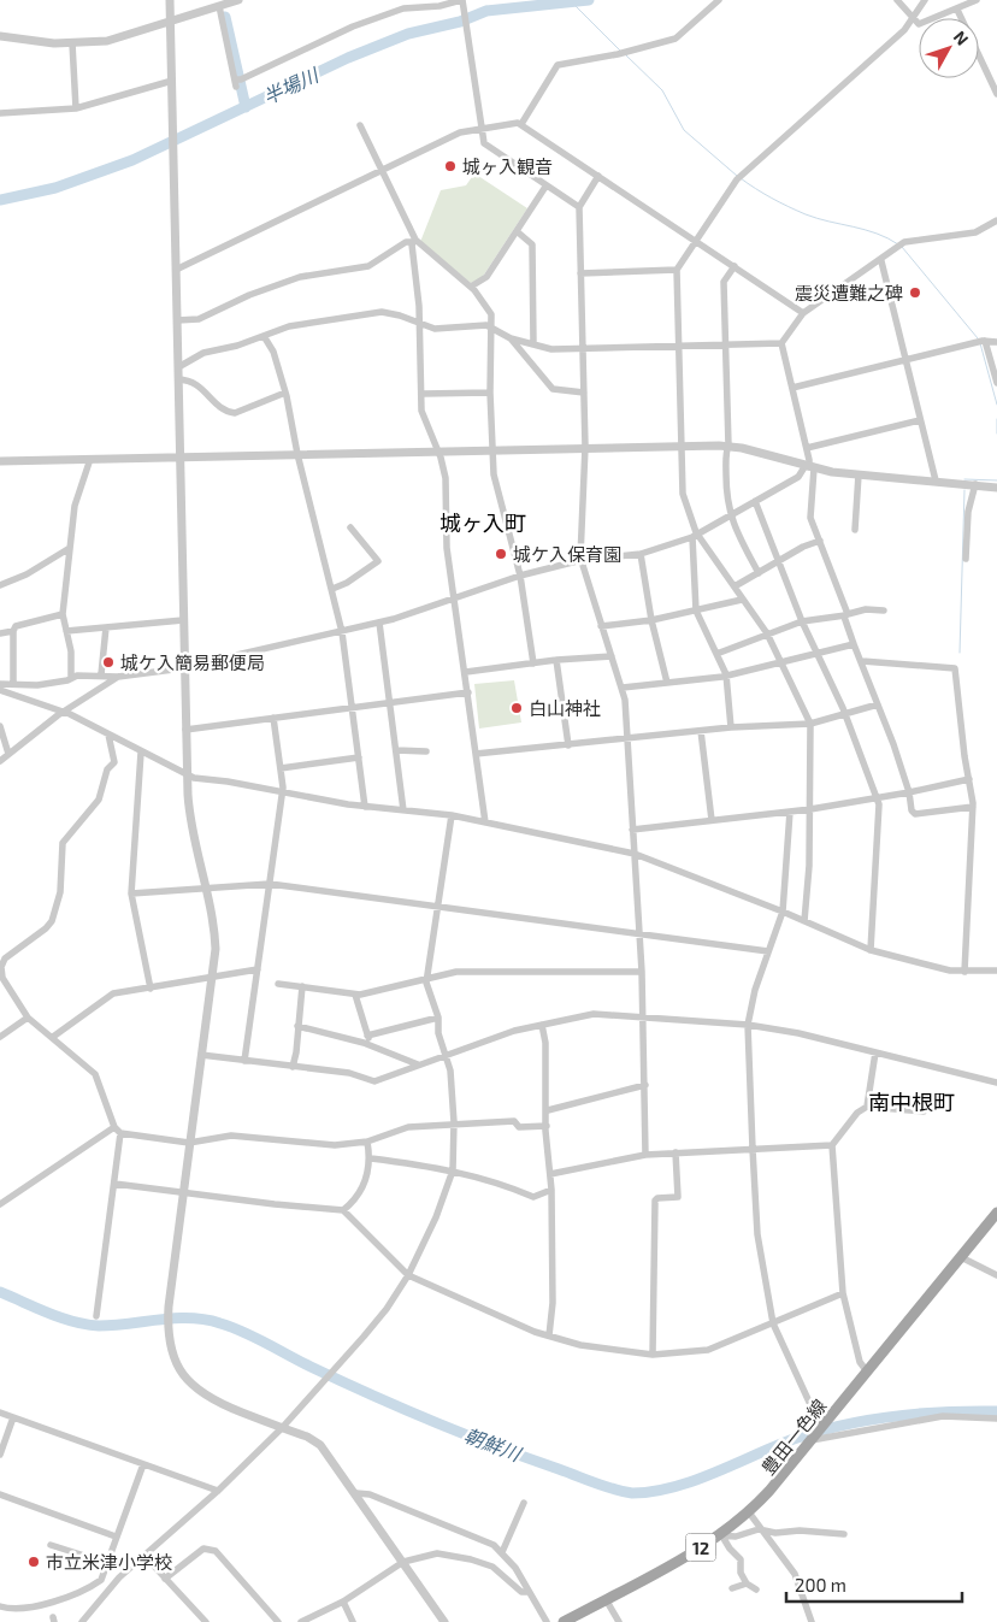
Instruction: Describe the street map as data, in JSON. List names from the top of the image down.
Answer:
{
  "streets": {
    "main road": ["豊田一色線", "12"]
  },
  "districts": ["城ヶ入町", "南中根町"],
  "water": ["半場川", "朝鮮川"],
  "places": [
    "城ヶ入観音",
    "震災遭難之碑",
    "城ケ入保育園",
    "城ケ入簡易郵便局",
    "白山神社",
    "市立米津小学校"
  ],
  "scale_bar": "200 m",
  "north": "top right"
}
